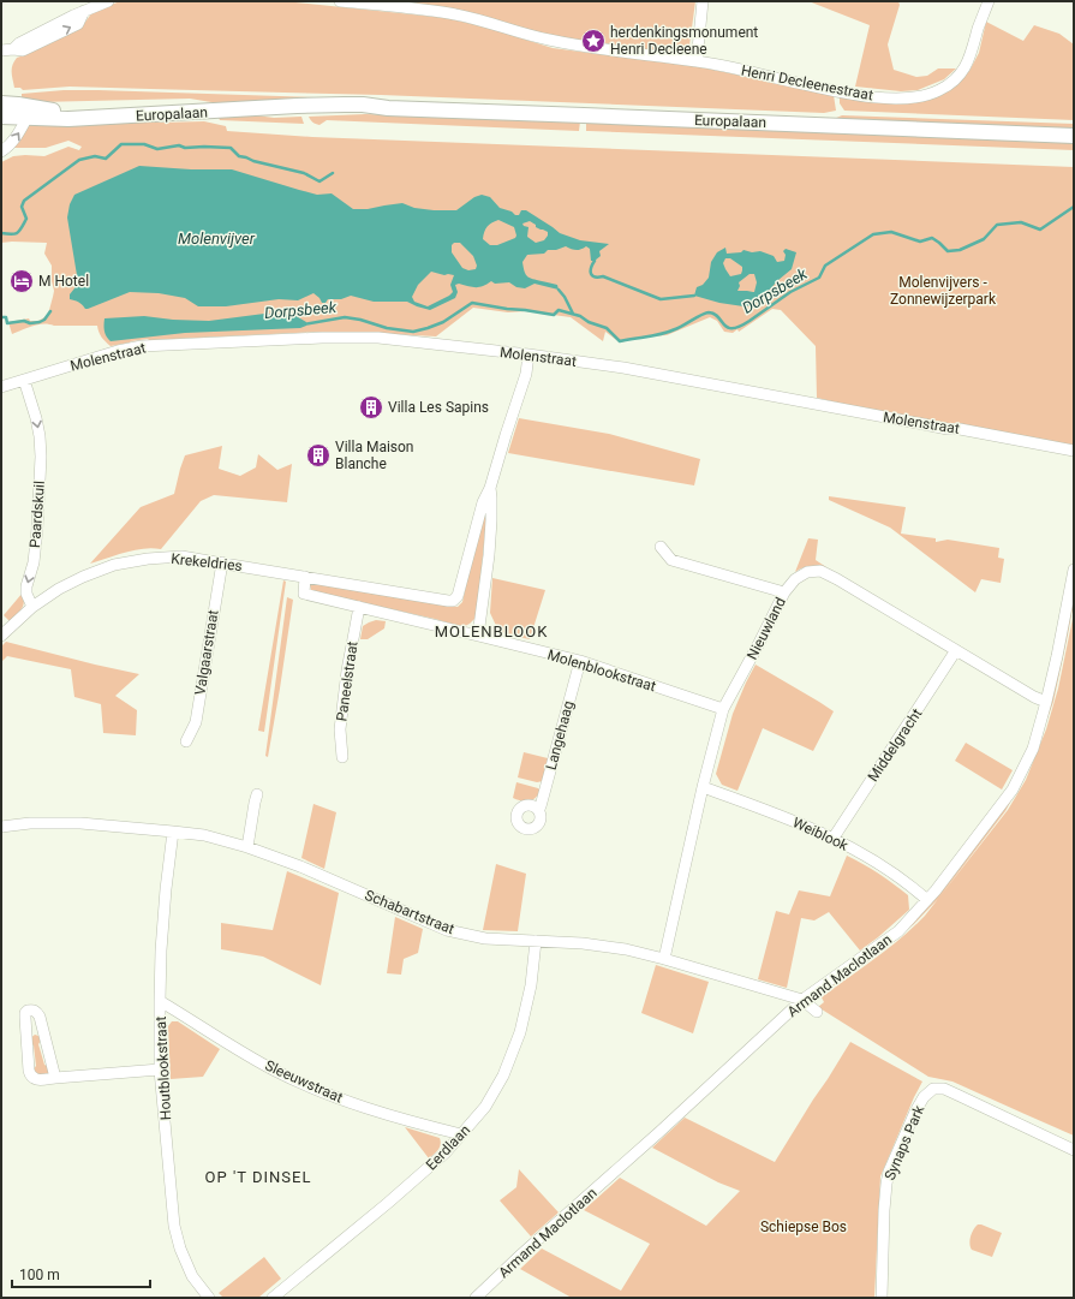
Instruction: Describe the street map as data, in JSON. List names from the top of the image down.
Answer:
{
  "streets": {
    "main road": ["Europalaan"],
    "street": [
      "Henri Decleenestraat",
      "Molenstraat",
      "Paardskuil",
      "Krekeldries",
      "Nieuwland",
      "Valgaarstraat",
      "Molenblookstraat",
      "Paneelstraat",
      "Langehaag",
      "Middelgracht",
      "Weiblook",
      "Schabartstraat",
      "Armand Maclotlaan",
      "Houtblookstraat",
      "Sleeuwstraat",
      "Synaps Park",
      "Eerdlaan"
    ]
  },
  "crossings": [
    ["Molenstraat", "Paardskuil"],
    ["Paardskuil", "Krekeldries"],
    ["Krekeldries", "Valgaarstraat"],
    ["Nieuwland", "Molenblookstraat"],
    ["Nieuwland", "Middelgracht"],
    ["Nieuwland", "Weiblook"],
    ["Nieuwland", "Schabartstraat"],
    ["Nieuwland", "Armand Maclotlaan"],
    ["Molenblookstraat", "Langehaag"],
    ["Middelgracht", "Weiblook"],
    ["Weiblook", "Armand Maclotlaan"],
    ["Schabartstraat", "Armand Maclotlaan"],
    ["Schabartstraat", "Houtblookstraat"],
    ["Schabartstraat", "Eerdlaan"],
    ["Houtblookstraat", "Sleeuwstraat"],
    ["Sleeuwstraat", "Eerdlaan"]
  ],
  "one_way": ["Paardskuil"],
  "districts": ["MOLENBLOOK", "OP 'T DINSEL"],
  "water": ["Molenvijver", "Dorpsbeek"],
  "parks": ["Molenvijvers - Zonnewijzerpark", "Schiepse Bos"],
  "places": {
    "place": ["herdenkingsmonument Henri Decleene"],
    "hotel": ["M Hotel"],
    "building": ["Villa Les Sapins", "Villa Maison Blanche"]
  },
  "scale_bar": "100 m"
}
